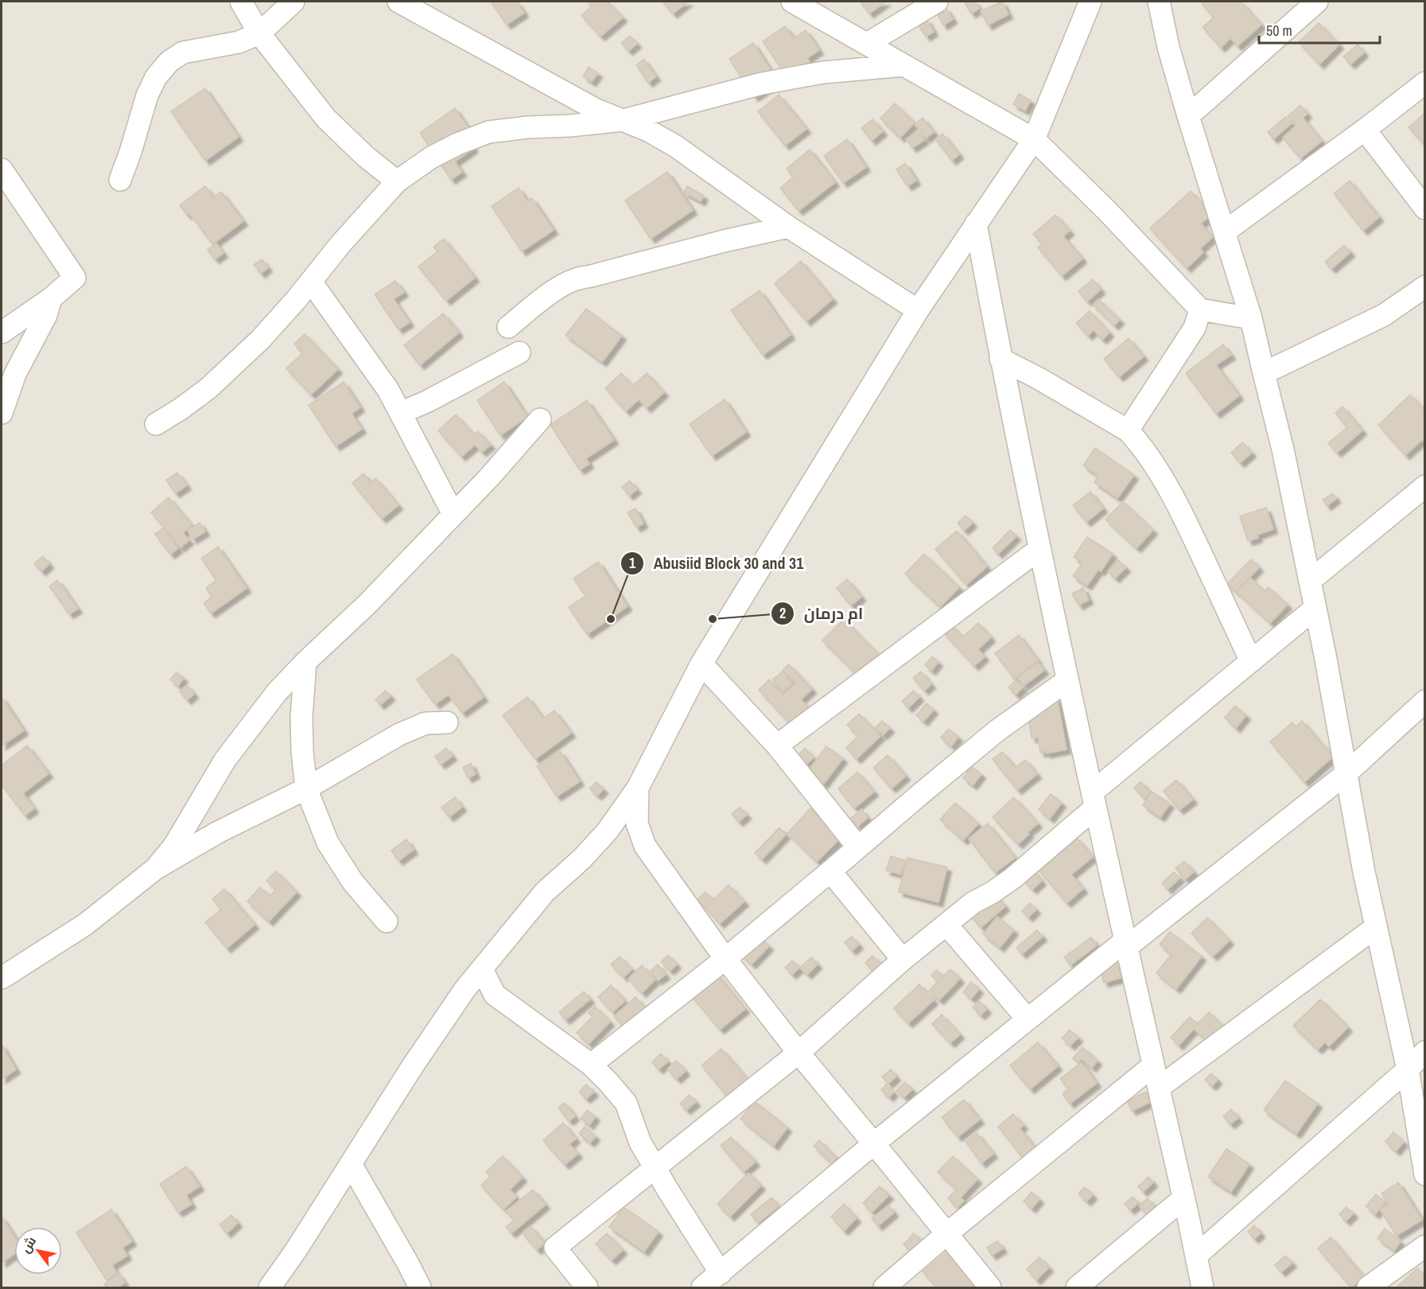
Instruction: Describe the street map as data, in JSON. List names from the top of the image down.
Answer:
{
  "places": ["Abusiid Block 30 and 31", "ام درمان"],
  "scale_bar": "50 m",
  "north": "top left"
}
